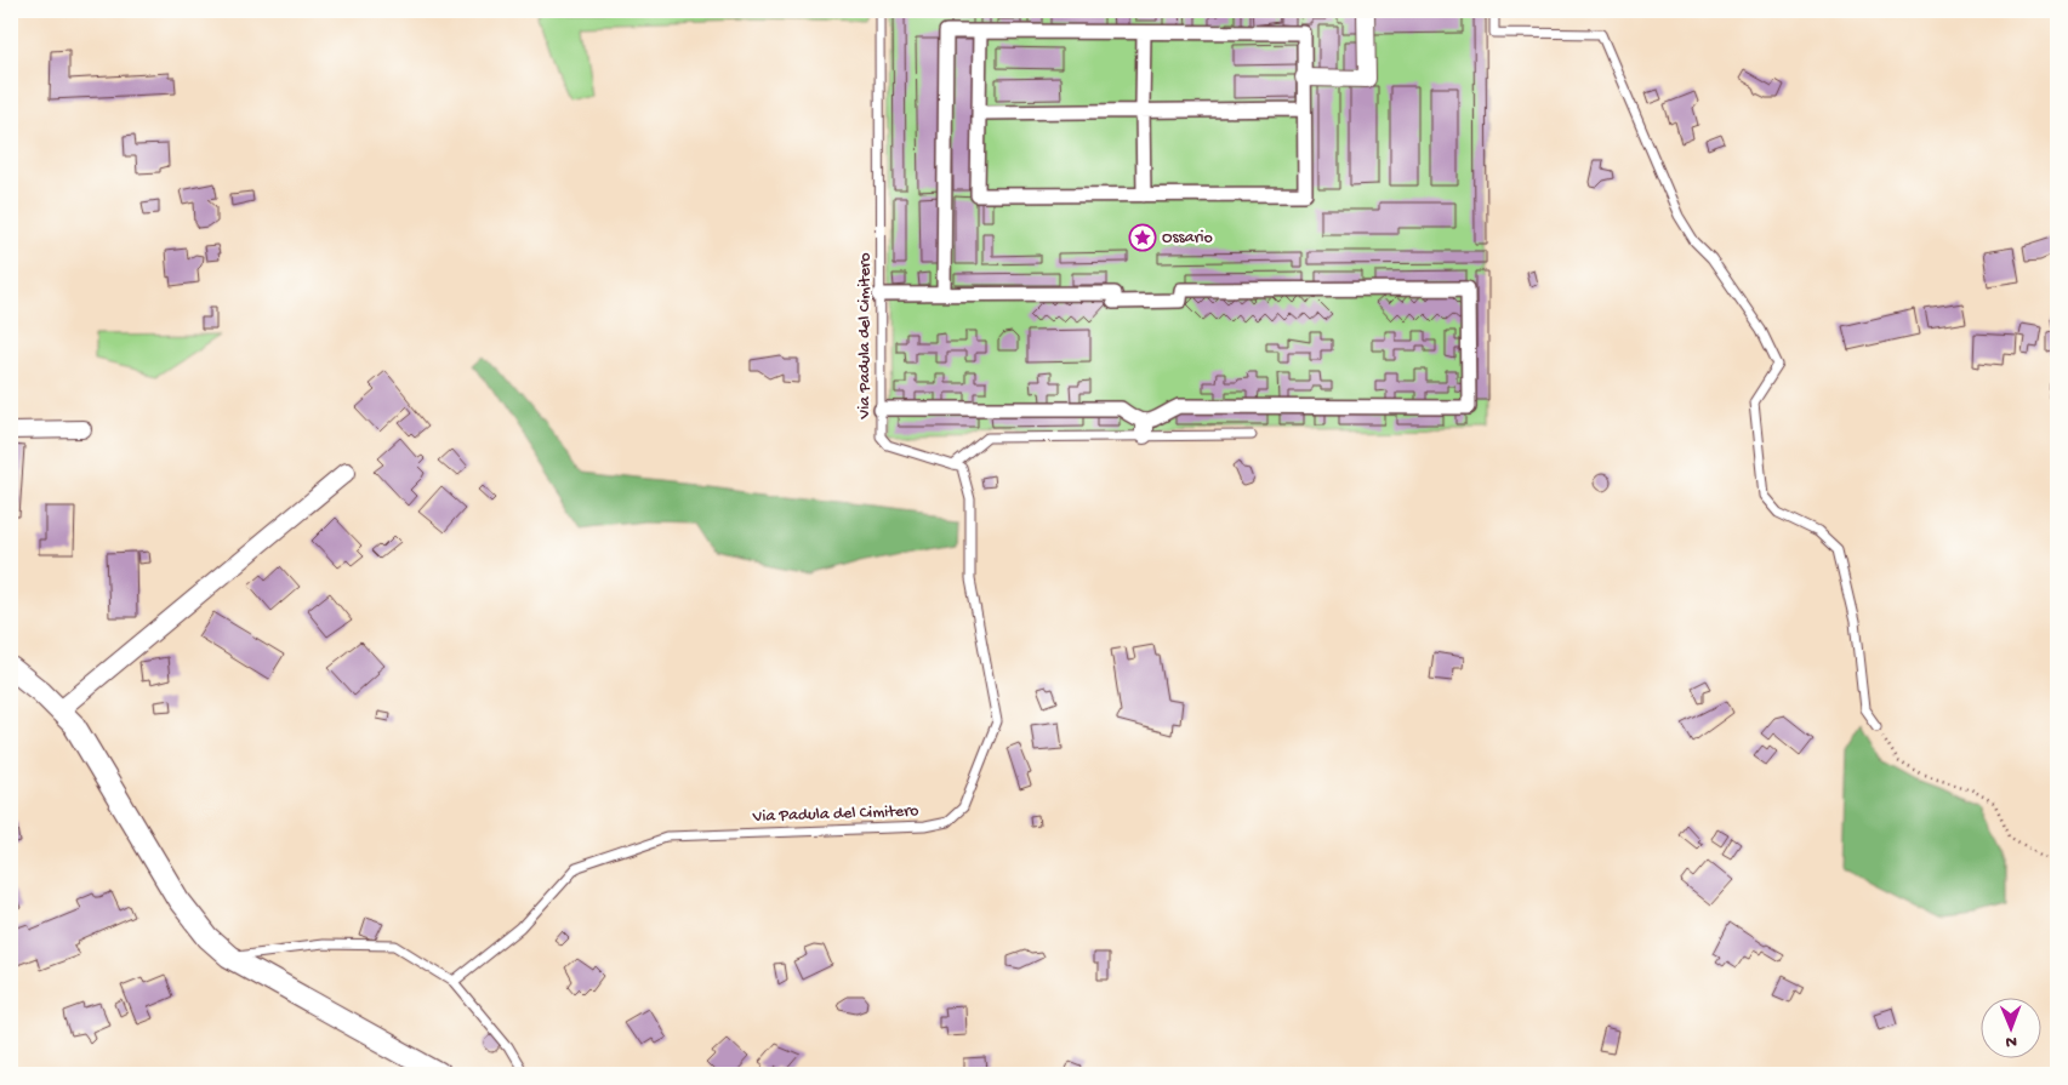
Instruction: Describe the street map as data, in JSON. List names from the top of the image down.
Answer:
{
  "streets": {
    "lane": ["Via Padula del Cimitero"]
  },
  "places": {
    "place": ["Ossario"]
  },
  "north": "bottom"
}
